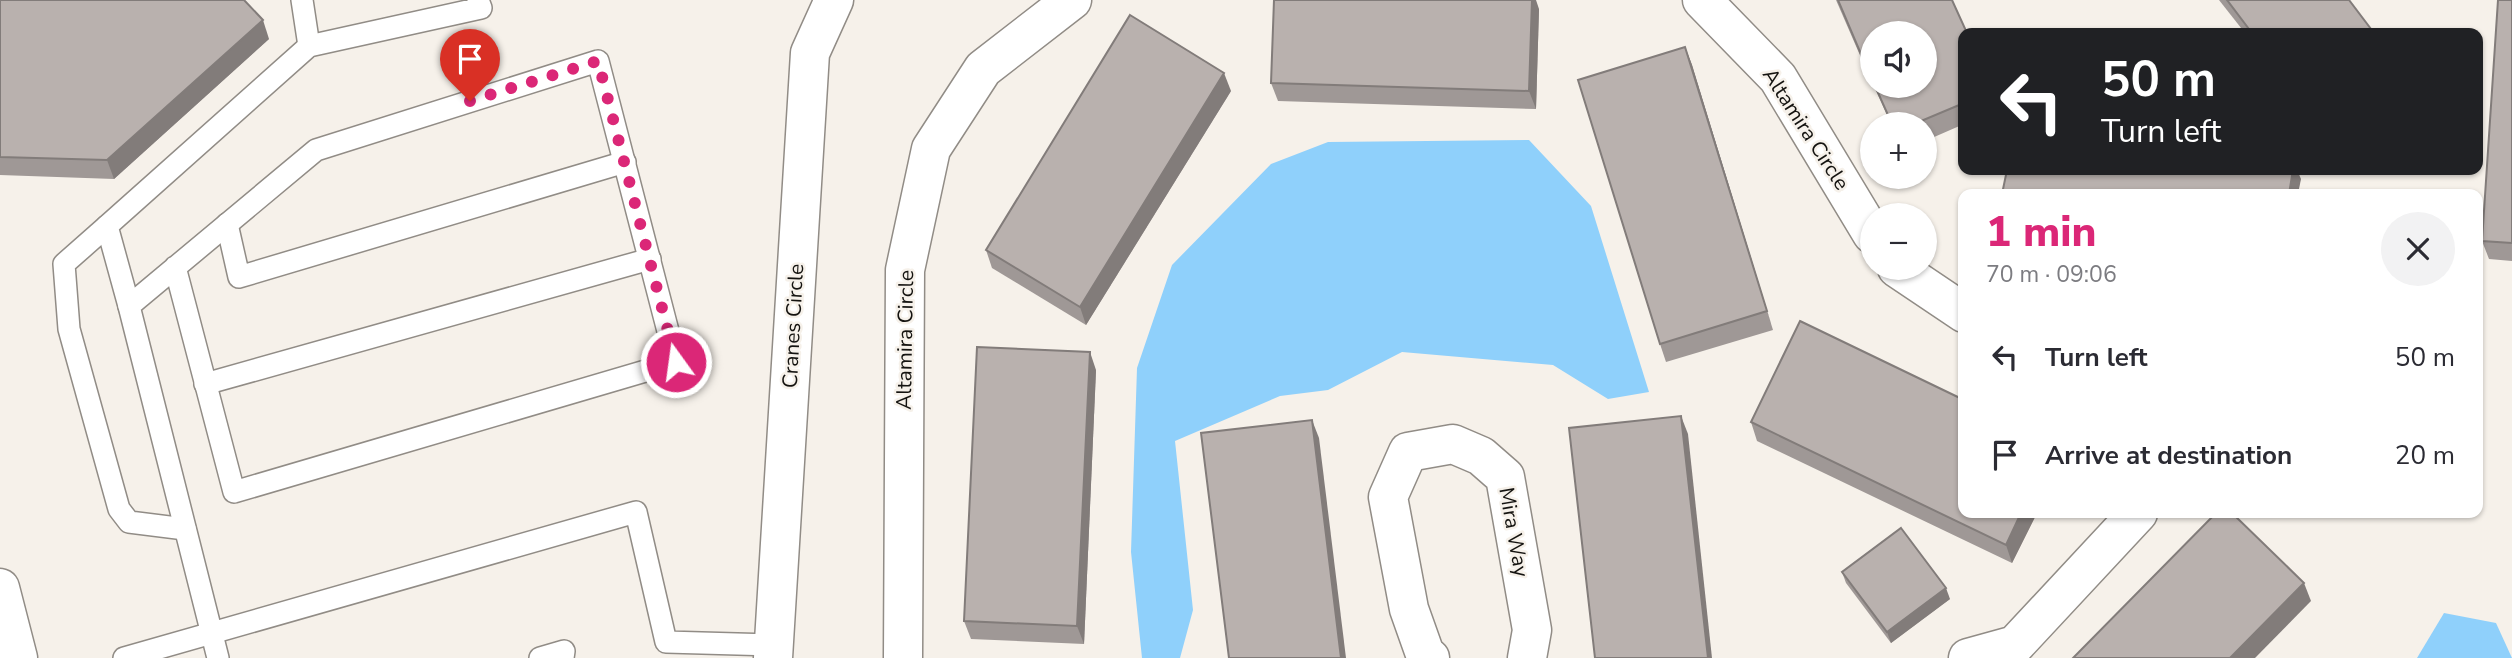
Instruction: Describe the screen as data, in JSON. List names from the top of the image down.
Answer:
{
  "streets": {
    "street": ["Altamira Circle", "Cranes Circle", "Mira Way"]
  },
  "page": {
    "map_buttons": ["+", "−"],
    "turn": ["50 m", "Turn left"],
    "heading": ["1 min", "70 m · 09:06"],
    "list": [
      {
        "name": "Turn left",
        "value": "50 m"
      },
      {
        "name": "Arrive at destination",
        "value": "20 m"
      }
    ]
  }
}
